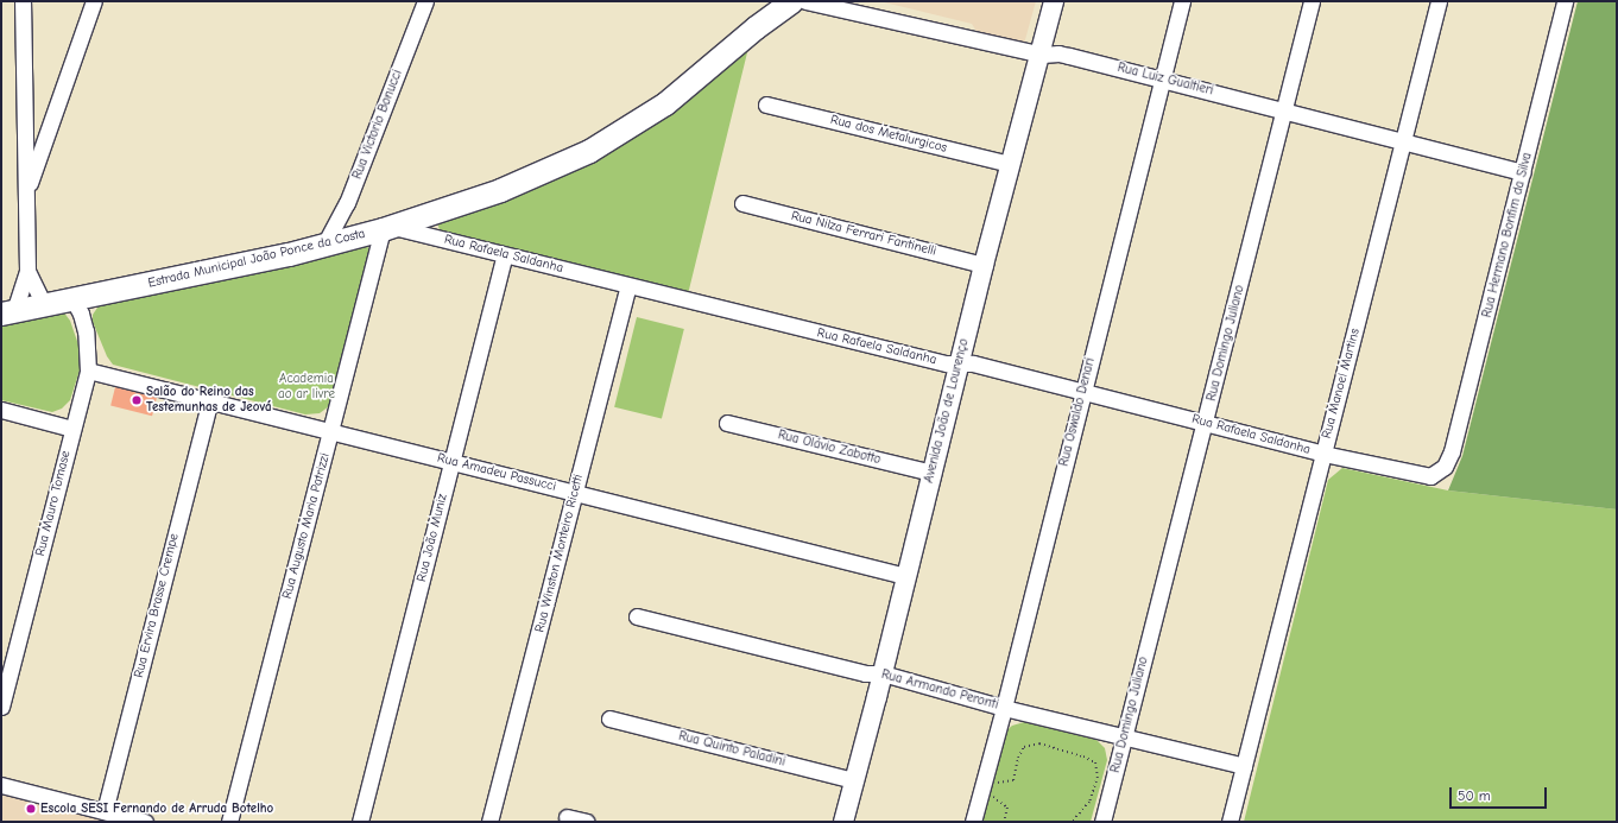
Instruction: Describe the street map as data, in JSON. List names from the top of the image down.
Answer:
{
  "streets": {
    "main road": ["Estrada Municipal João Ponce da Costa"],
    "street": [
      "Rua Luiz Gualtieri",
      "Rua Victorio Bonucci",
      "Rua dos Metalurgicos",
      "Rua Nilza Ferrari Fantinelli",
      "Rua Hermano Bonfim da Silva",
      "Rua Rafaela Saldanha",
      "Rua Domingo Juliano",
      "Rua Manoel Martins",
      "Avenida João de Lourenço",
      "Rua Oswaldo Denari",
      "Rua Olávio Zabotto",
      "Rua Amadeu Passucci",
      "Rua Mauro Tomase",
      "Rua Augusto Maria Patrizzi",
      "Rua João Muniz",
      "Rua Winston Monteiro Ricetti",
      "Rua Ervira Brasse Crempe",
      "Rua Armando Peronti",
      "Rua Quinto Paladini"
    ]
  },
  "crossings": [
    ["Rua Luiz Gualtieri", "Rua Hermano Bonfim da Silva"],
    ["Rua Luiz Gualtieri", "Rua Domingo Juliano"],
    ["Rua Luiz Gualtieri", "Rua Manoel Martins"],
    ["Rua Luiz Gualtieri", "Avenida João de Lourenço"],
    ["Rua Luiz Gualtieri", "Rua Oswaldo Denari"],
    ["Rua Victorio Bonucci", "Estrada Municipal João Ponce da Costa"],
    ["Rua dos Metalurgicos", "Avenida João de Lourenço"],
    ["Rua Nilza Ferrari Fantinelli", "Avenida João de Lourenço"],
    ["Rua Hermano Bonfim da Silva", "Rua Rafaela Saldanha"],
    ["Rua Rafaela Saldanha", "Estrada Municipal João Ponce da Costa"],
    ["Rua Rafaela Saldanha", "Rua Domingo Juliano"],
    ["Rua Rafaela Saldanha", "Rua Manoel Martins"],
    ["Rua Rafaela Saldanha", "Avenida João de Lourenço"],
    ["Rua Rafaela Saldanha", "Rua Oswaldo Denari"],
    ["Rua Rafaela Saldanha", "Rua Augusto Maria Patrizzi"],
    ["Rua Rafaela Saldanha", "Rua João Muniz"],
    ["Rua Rafaela Saldanha", "Rua Winston Monteiro Ricetti"],
    ["Estrada Municipal João Ponce da Costa", "Rua Mauro Tomase"],
    ["Estrada Municipal João Ponce da Costa", "Rua Augusto Maria Patrizzi"],
    ["Rua Domingo Juliano", "Rua Armando Peronti"],
    ["Rua Manoel Martins", "Rua Armando Peronti"],
    ["Avenida João de Lourenço", "Rua Olávio Zabotto"],
    ["Avenida João de Lourenço", "Rua Amadeu Passucci"],
    ["Avenida João de Lourenço", "Rua Armando Peronti"],
    ["Avenida João de Lourenço", "Rua Quinto Paladini"],
    ["Rua Oswaldo Denari", "Rua Armando Peronti"],
    ["Rua Amadeu Passucci", "Rua Mauro Tomase"],
    ["Rua Amadeu Passucci", "Rua Augusto Maria Patrizzi"],
    ["Rua Amadeu Passucci", "Rua João Muniz"],
    ["Rua Amadeu Passucci", "Rua Winston Monteiro Ricetti"],
    ["Rua Amadeu Passucci", "Rua Ervira Brasse Crempe"]
  ],
  "parks": ["Academia ao ar livre"],
  "places": ["Salão do Reino das Testemunhas de Jeová", "Escola SESI Fernando de Arruda Botelho"],
  "scale_bar": "50 m"
}
